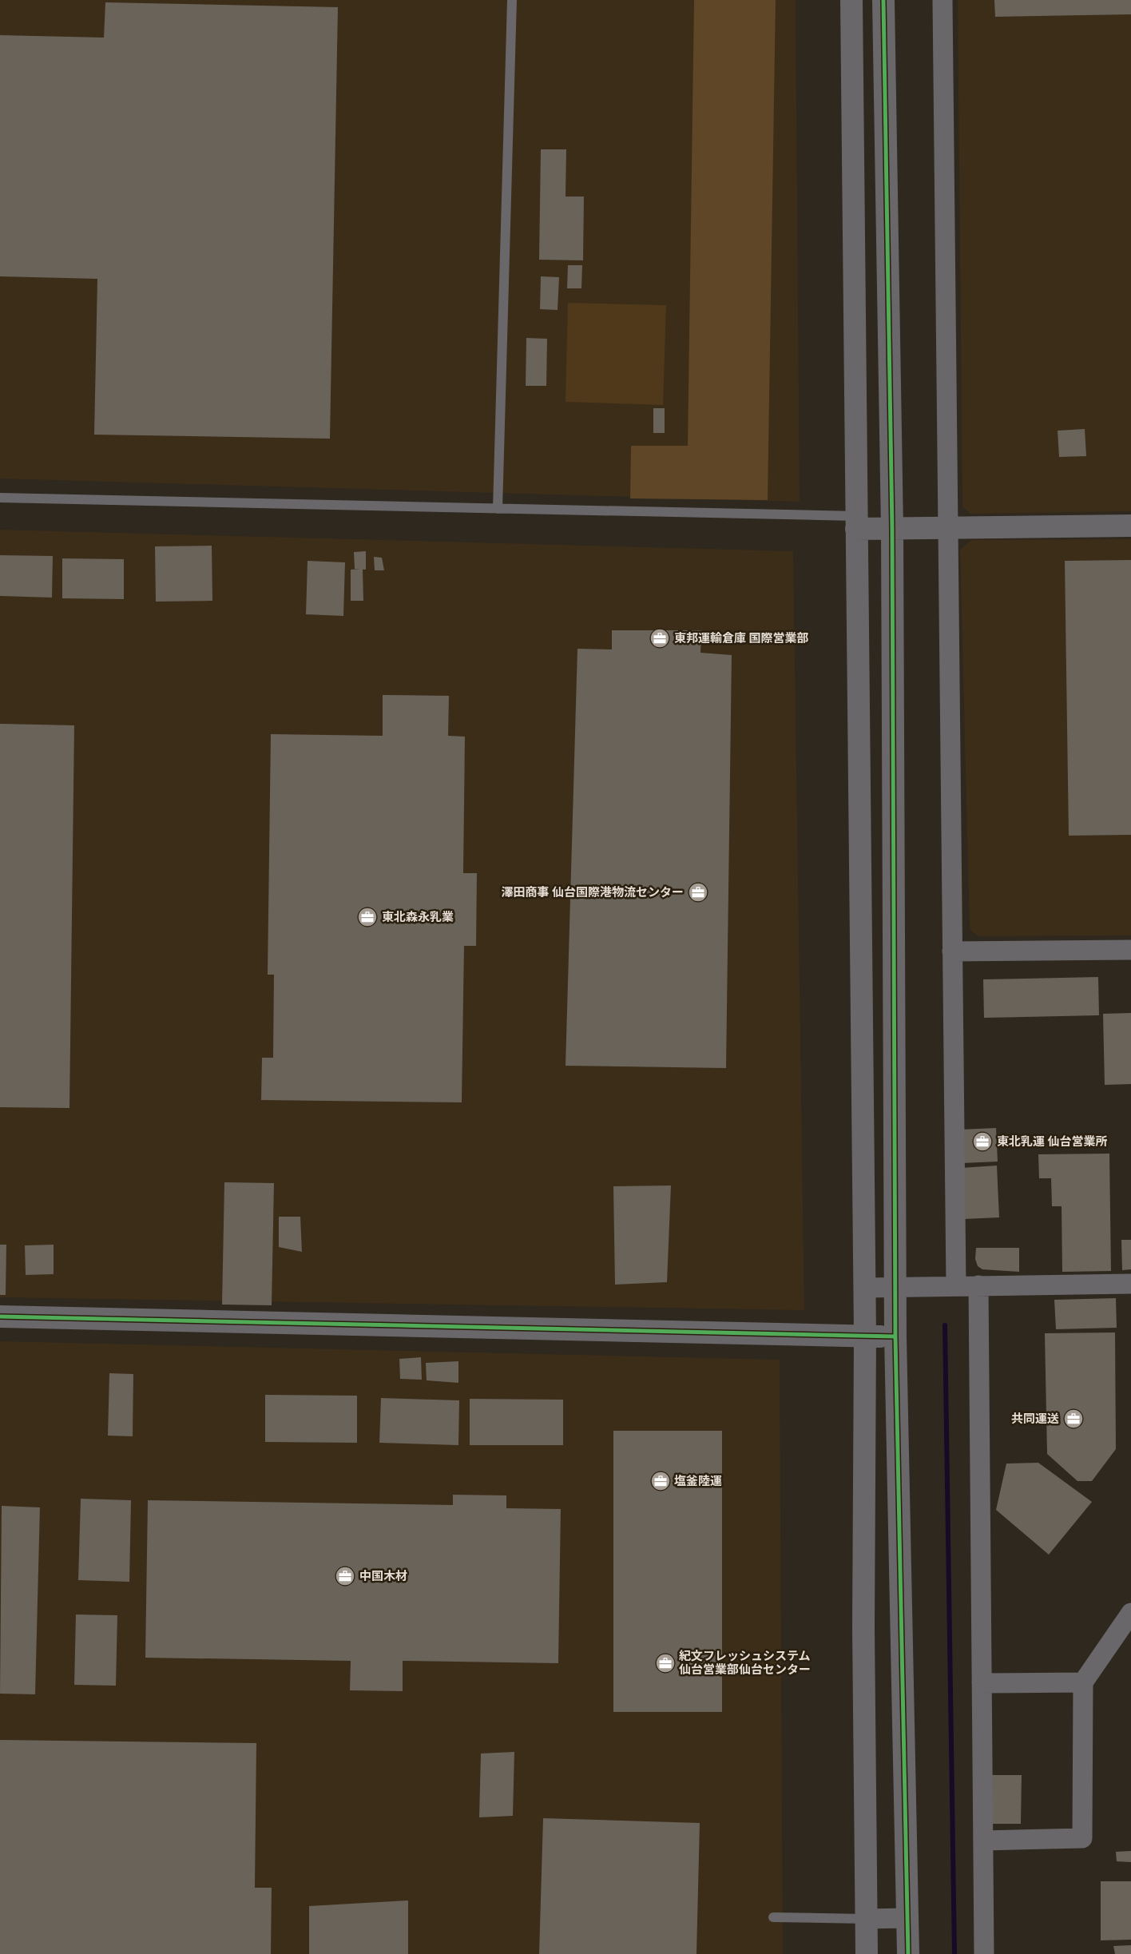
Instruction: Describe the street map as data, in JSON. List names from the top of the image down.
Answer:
{
  "places": {
    "office": [
      "東邦運輸倉庫 国際営業部",
      "澤田商事 仙台国際港物流センター",
      "東北森永乳業",
      "東北乳運 仙台営業所",
      "共同運送",
      "塩釜陸運",
      "中国木材",
      "紀文フレッシュシステム 仙台営業部仙台センター"
    ]
  }
}
